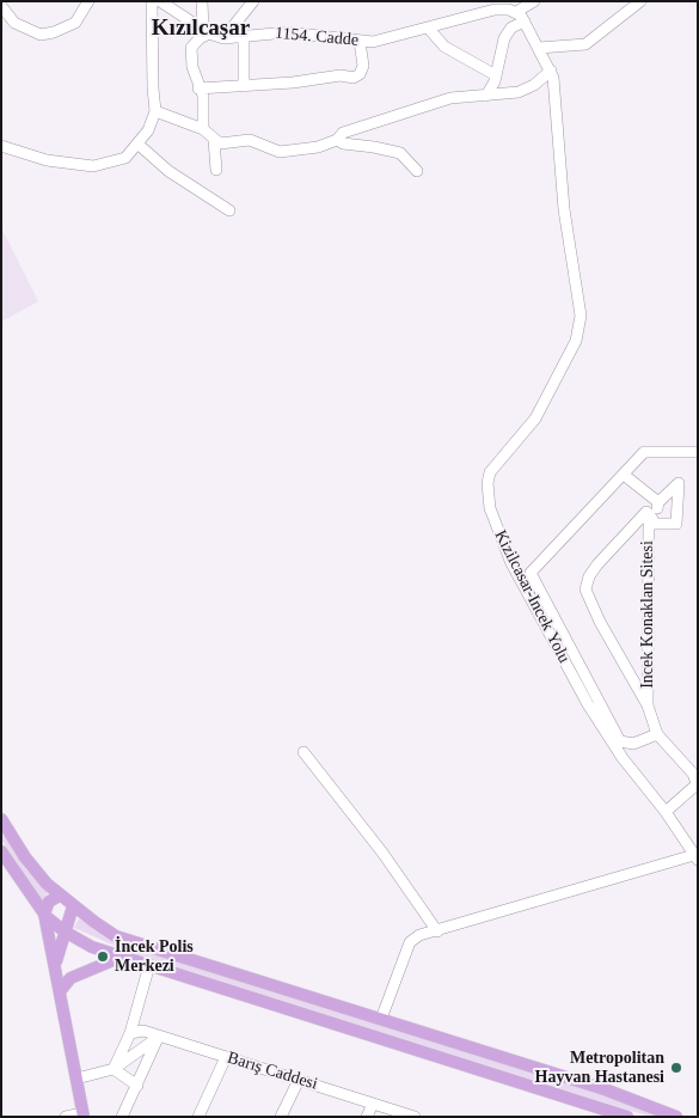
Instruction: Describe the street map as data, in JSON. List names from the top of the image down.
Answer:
{
  "streets": {
    "street": [
      "1154. Cadde",
      "Kizilcasar-Incek Yolu",
      "Incek Konaklan Sitesi",
      "Barış Caddesi"
    ]
  },
  "crossings": [
    ["1154. Cadde", "Kizilcasar-Incek Yolu"]
  ],
  "districts": ["Kızılcaşar"],
  "places": ["İncek Polis Merkezi", "Metropolitan Hayvan Hastanesi"]
}
